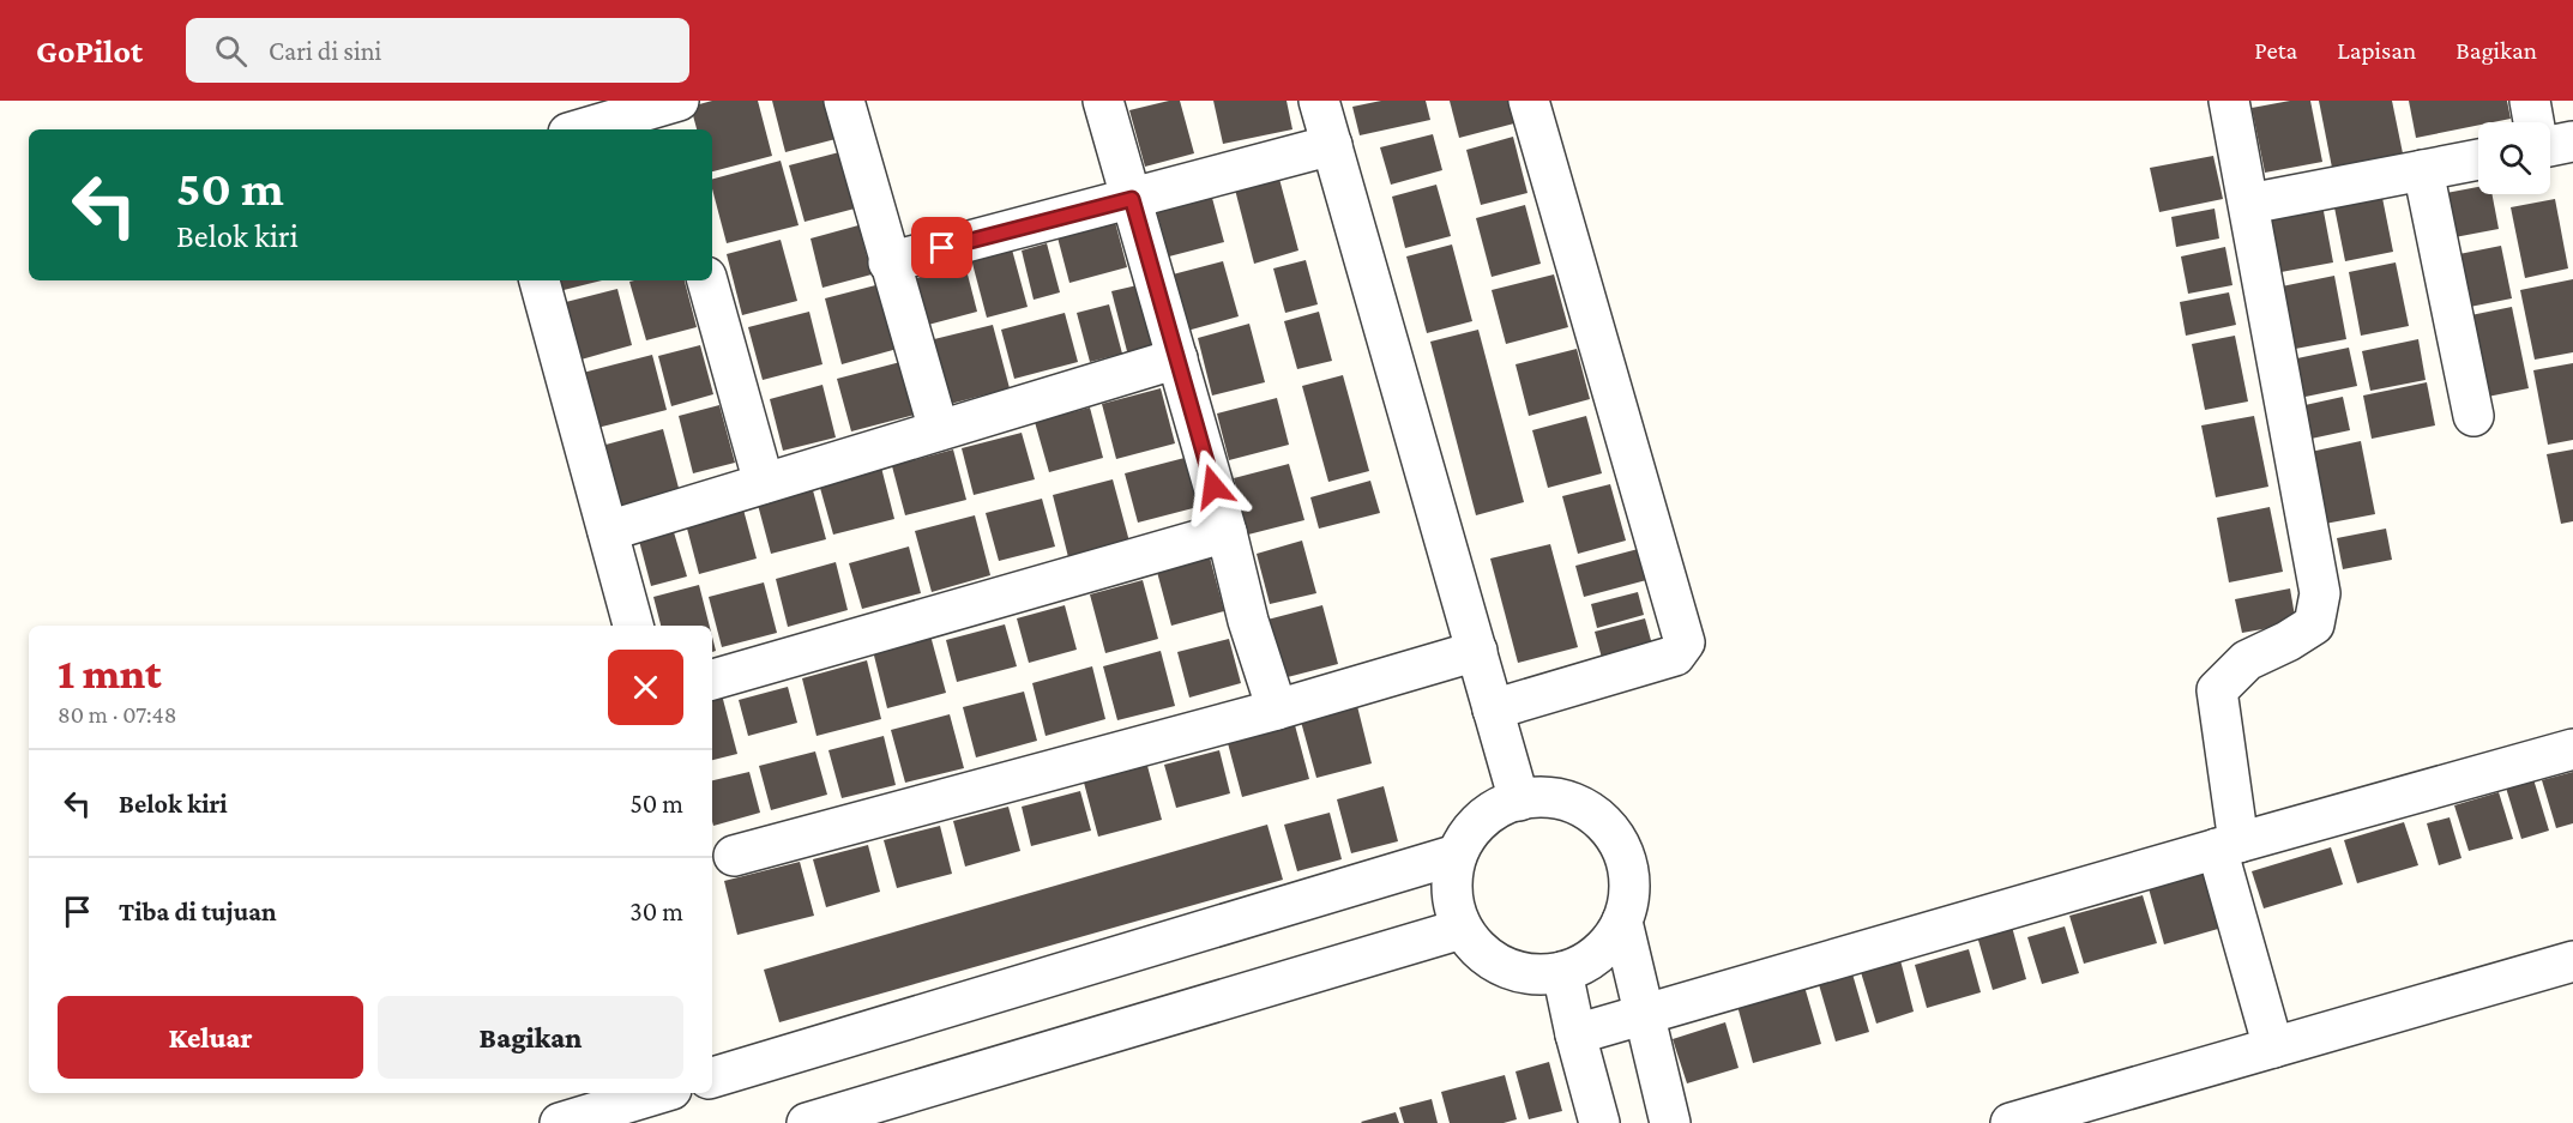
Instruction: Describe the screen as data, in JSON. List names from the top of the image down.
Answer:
{
  "page": {
    "header": "GoPilot",
    "search": "Cari di sini",
    "nav": ["Peta", "Lapisan", "Bagikan"],
    "turn": ["50 m", "Belok kiri"],
    "heading": ["1 mnt", "80 m · 07:48"],
    "list": [
      {
        "name": "Belok kiri",
        "value": "50 m"
      },
      {
        "name": "Tiba di tujuan",
        "value": "30 m"
      }
    ],
    "buttons": ["Keluar", "Bagikan"]
  }
}
